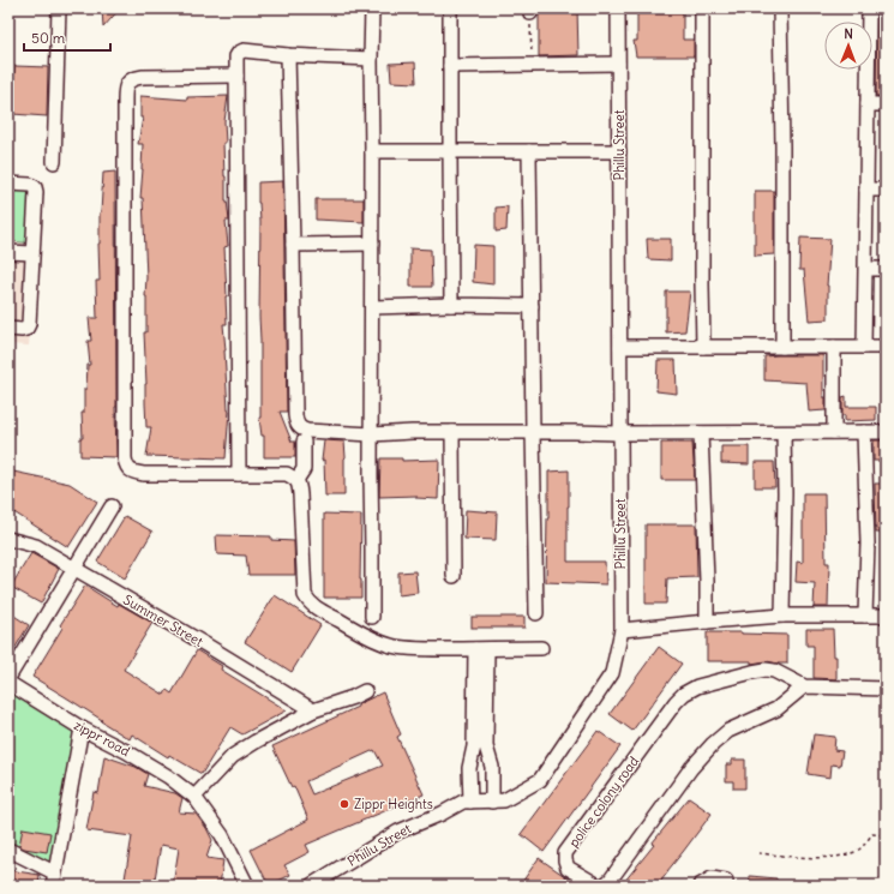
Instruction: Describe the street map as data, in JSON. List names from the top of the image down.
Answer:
{
  "streets": {
    "street": [
      "Phillu Street",
      "Summer Street",
      "zippr road",
      "police colony road"
    ]
  },
  "places": ["Zippr Heights"],
  "scale_bar": "50 m",
  "north": "top"
}
